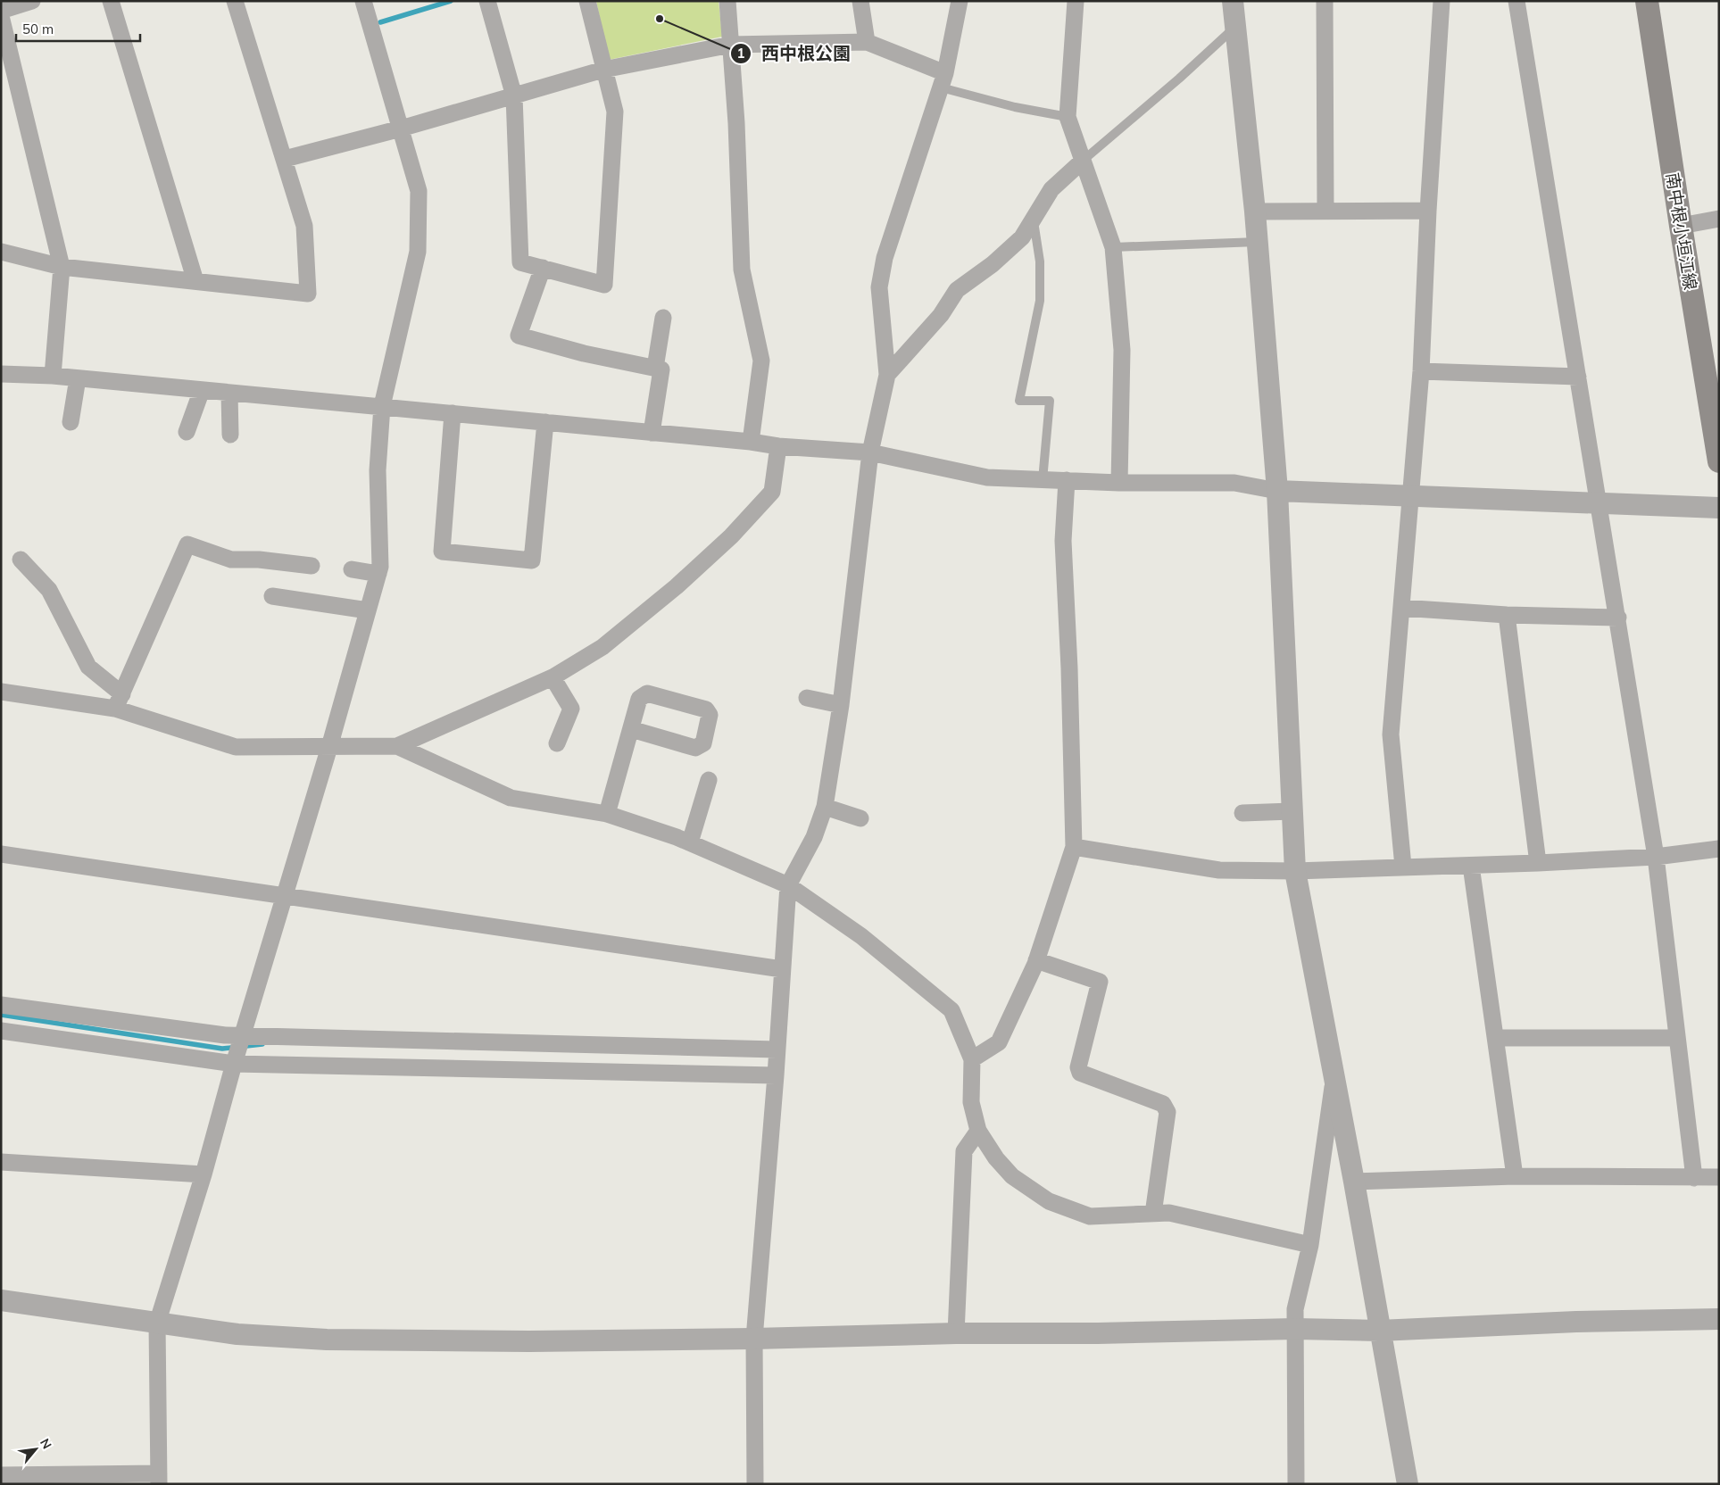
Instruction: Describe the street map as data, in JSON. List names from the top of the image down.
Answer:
{
  "streets": {
    "main road": ["南中根小垣江線"]
  },
  "places": ["西中根公園"],
  "scale_bar": "50 m",
  "north": "top right"
}
